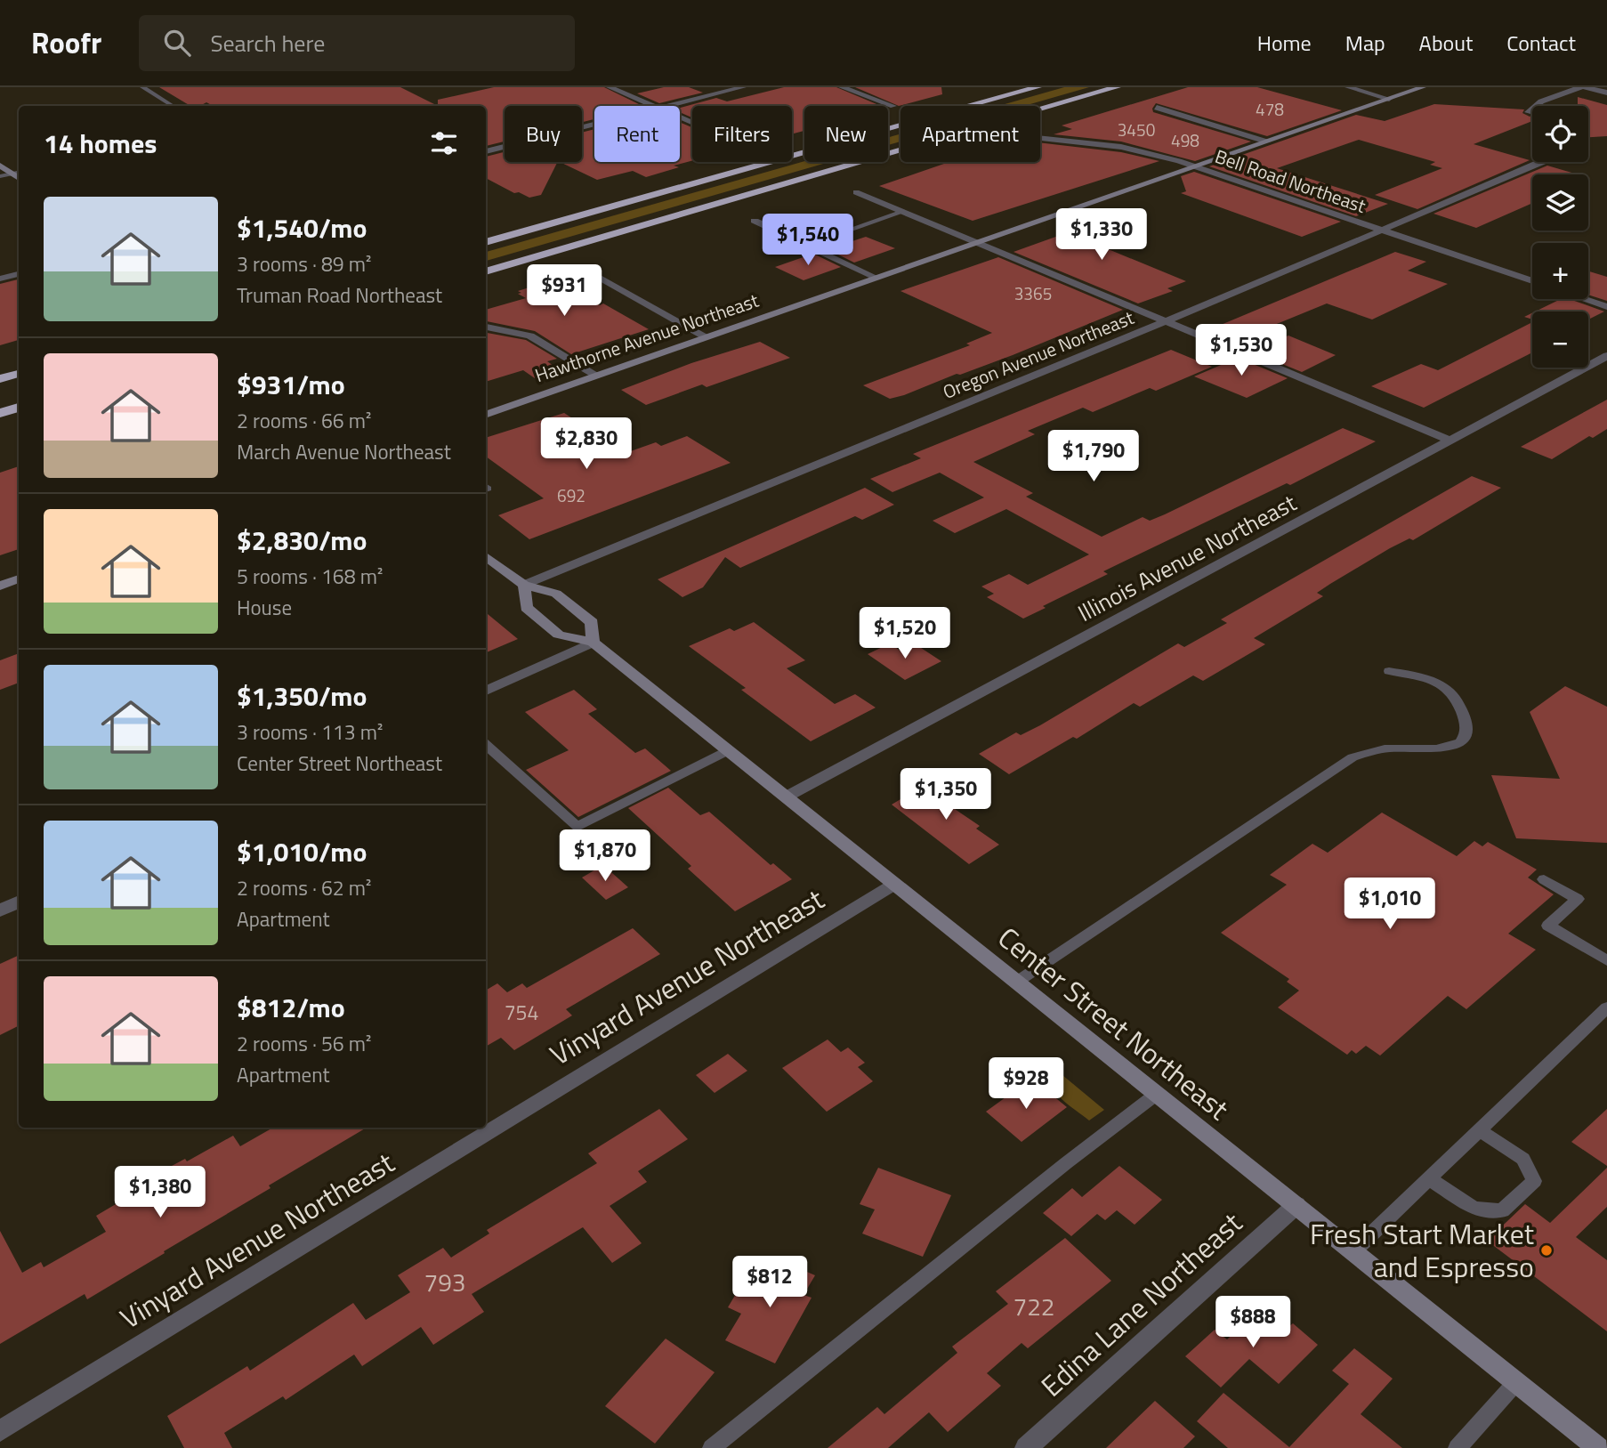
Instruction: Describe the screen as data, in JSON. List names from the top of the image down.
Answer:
{
  "streets": {
    "main road": ["Hawthorne Avenue Northeast", "Center Street Northeast"],
    "street": [
      "Bell Road Northeast",
      "Oregon Avenue Northeast",
      "Illinois Avenue Northeast",
      "Vinyard Avenue Northeast",
      "Edina Lane Northeast"
    ]
  },
  "crossings": [
    ["Bell Road Northeast", "Hawthorne Avenue Northeast"],
    ["Bell Road Northeast", "Oregon Avenue Northeast"],
    ["Oregon Avenue Northeast", "Center Street Northeast"],
    ["Illinois Avenue Northeast", "Center Street Northeast"],
    ["Vinyard Avenue Northeast", "Center Street Northeast"],
    ["Center Street Northeast", "Edina Lane Northeast"]
  ],
  "places": ["Fresh Start Market and Espresso"],
  "house_numbers": [
    "478",
    "3450",
    "498",
    "3365",
    "692",
    "754",
    "793",
    "722"
  ],
  "page": {
    "header": "Roofr",
    "search": "Search here",
    "nav": [
      "Home",
      "Map",
      "About",
      "Contact"
    ],
    "map_buttons": ["+", "−"],
    "chip": [
      "Buy",
      "Rent",
      "Filters",
      "New",
      "Apartment"
    ],
    "heading": "14 homes",
    "list": [
      {
        "name": "$1,540/mo",
        "note": "3 rooms · 89 m² · Truman Road Northeast"
      },
      {
        "name": "$931/mo",
        "note": "2 rooms · 66 m² · March Avenue Northeast"
      },
      {
        "name": "$2,830/mo",
        "note": "5 rooms · 168 m² · House"
      },
      {
        "name": "$1,350/mo",
        "note": "3 rooms · 113 m² · Center Street Northeast"
      },
      {
        "name": "$1,010/mo",
        "note": "2 rooms · 62 m² · Apartment"
      },
      {
        "name": "$812/mo",
        "note": "2 rooms · 56 m² · Apartment"
      }
    ],
    "price": [
      "$1,330",
      "$1,540",
      "$931",
      "$1,530",
      "$2,830",
      "$1,790",
      "$1,520",
      "$1,350",
      "$1,870",
      "$1,010",
      "$928",
      "$1,380",
      "$812",
      "$888"
    ]
  }
}
